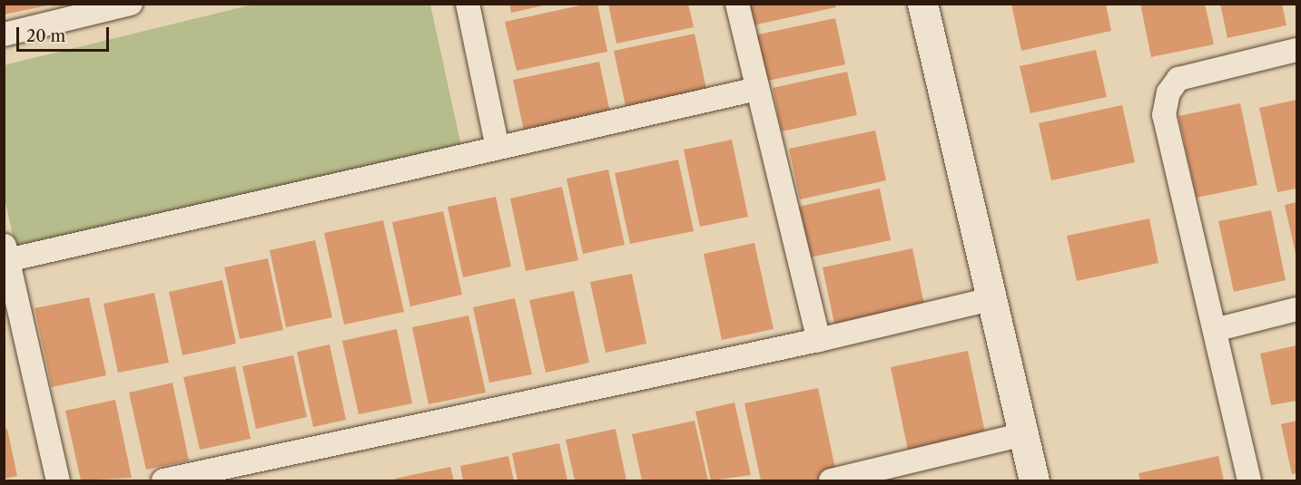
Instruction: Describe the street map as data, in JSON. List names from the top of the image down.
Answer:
{
  "scale_bar": "20 m"
}
